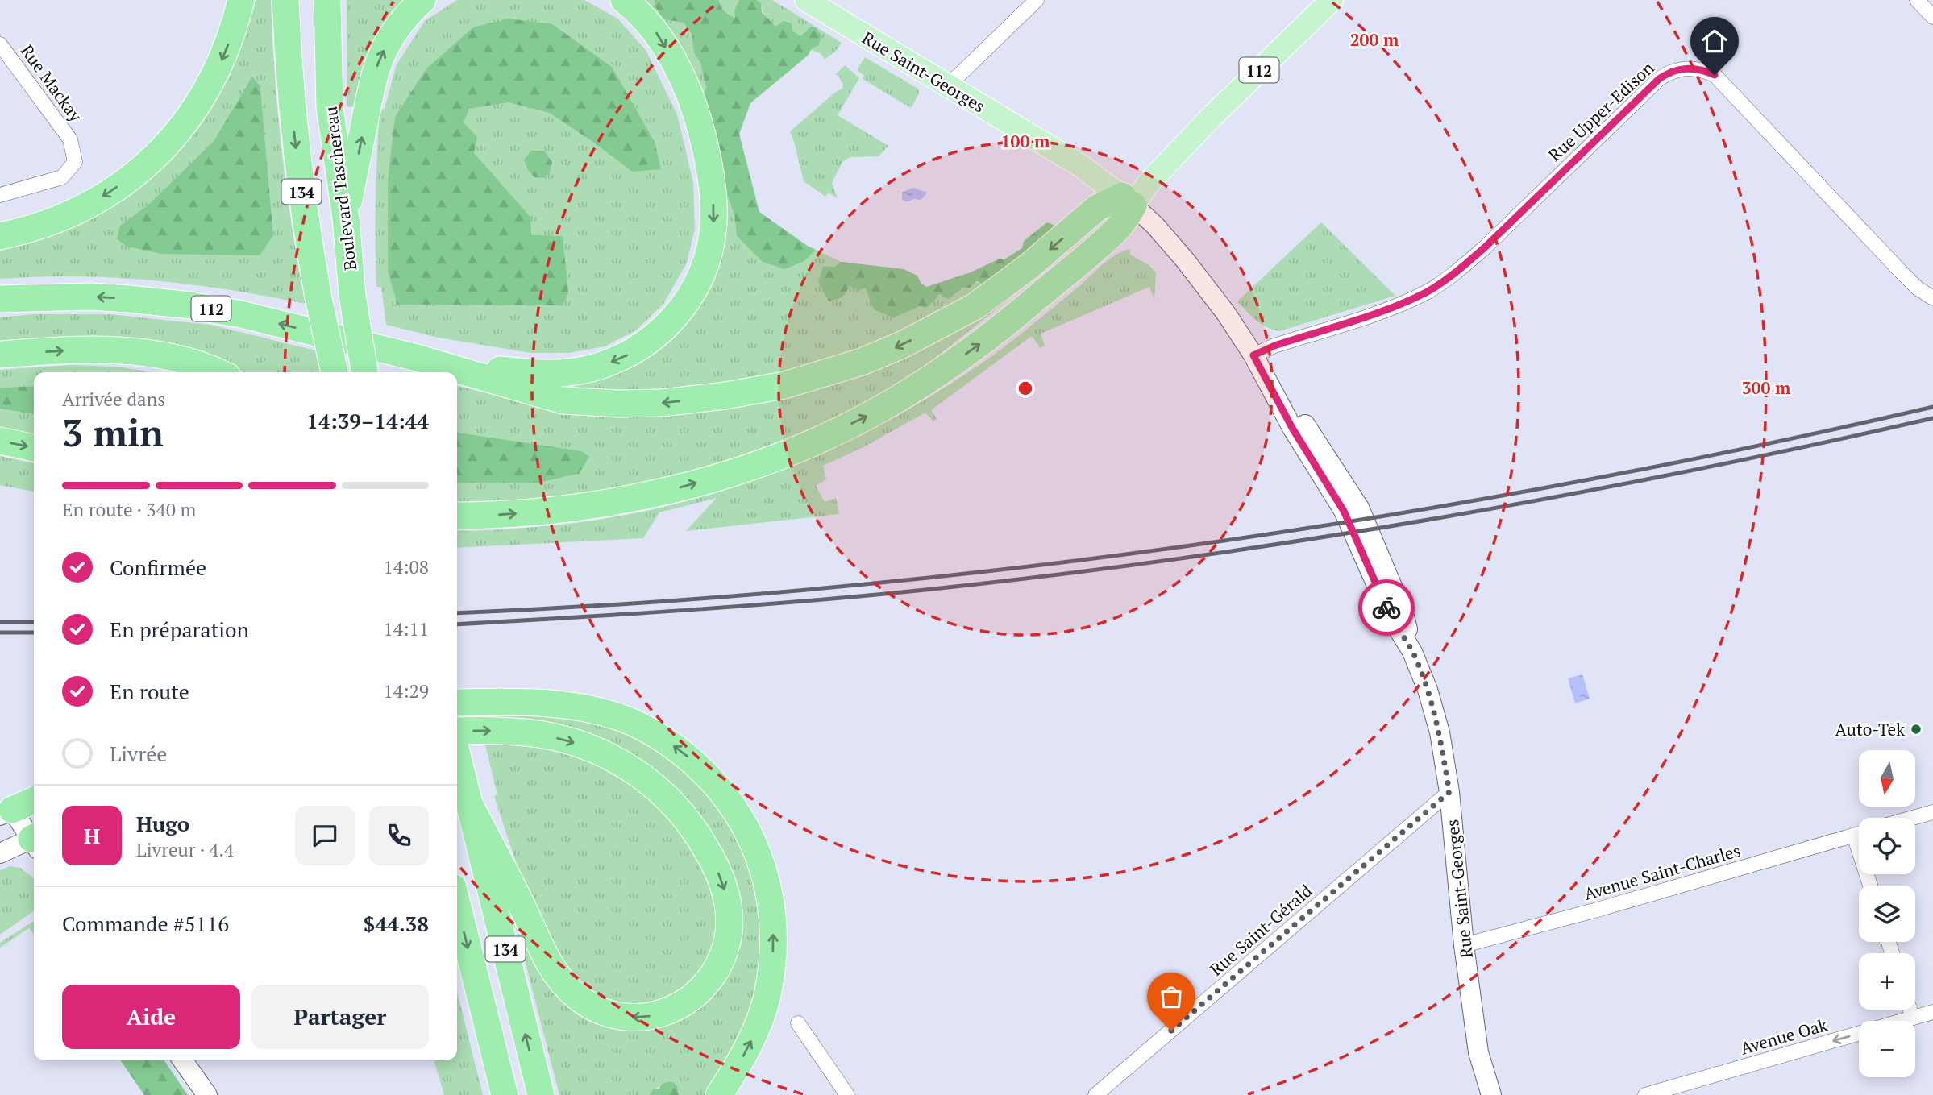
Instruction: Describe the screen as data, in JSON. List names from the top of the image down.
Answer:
{
  "streets": {
    "highway": ["112", "Boulevard Taschereau", "134"],
    "main road": ["Rue Saint-Georges"],
    "street": [
      "Rue Mackay",
      "Rue Upper-Edison",
      "Avenue Saint-Charles",
      "Rue Saint-Gérald",
      "Avenue Oak"
    ]
  },
  "crossings": [
    ["112", "Rue Saint-Georges"],
    ["Rue Saint-Georges", "Rue Upper-Edison"],
    ["Rue Saint-Georges", "Avenue Saint-Charles"],
    ["Rue Saint-Georges", "Rue Saint-Gérald"]
  ],
  "one_way": ["Avenue Oak"],
  "places": ["Auto-Tek"],
  "north": "bottom",
  "page": {
    "heading": ["3 min", "Arrivée dans", "14:39–14:44"],
    "panel": [
      "Hugo",
      "Livreur · 4.4",
      "Commande #5116",
      "$44.38"
    ],
    "bar": "En route · 340 m",
    "list": [
      ["Confirmée", "14:08"],
      ["En préparation", "14:11"],
      ["En route", "14:29"],
      "Livrée"
    ],
    "map_buttons": ["+", "−"],
    "round": "H",
    "buttons": ["Aide", "Partager"]
  },
  "rings": ["200 m", "100 m", "300 m"]
}
